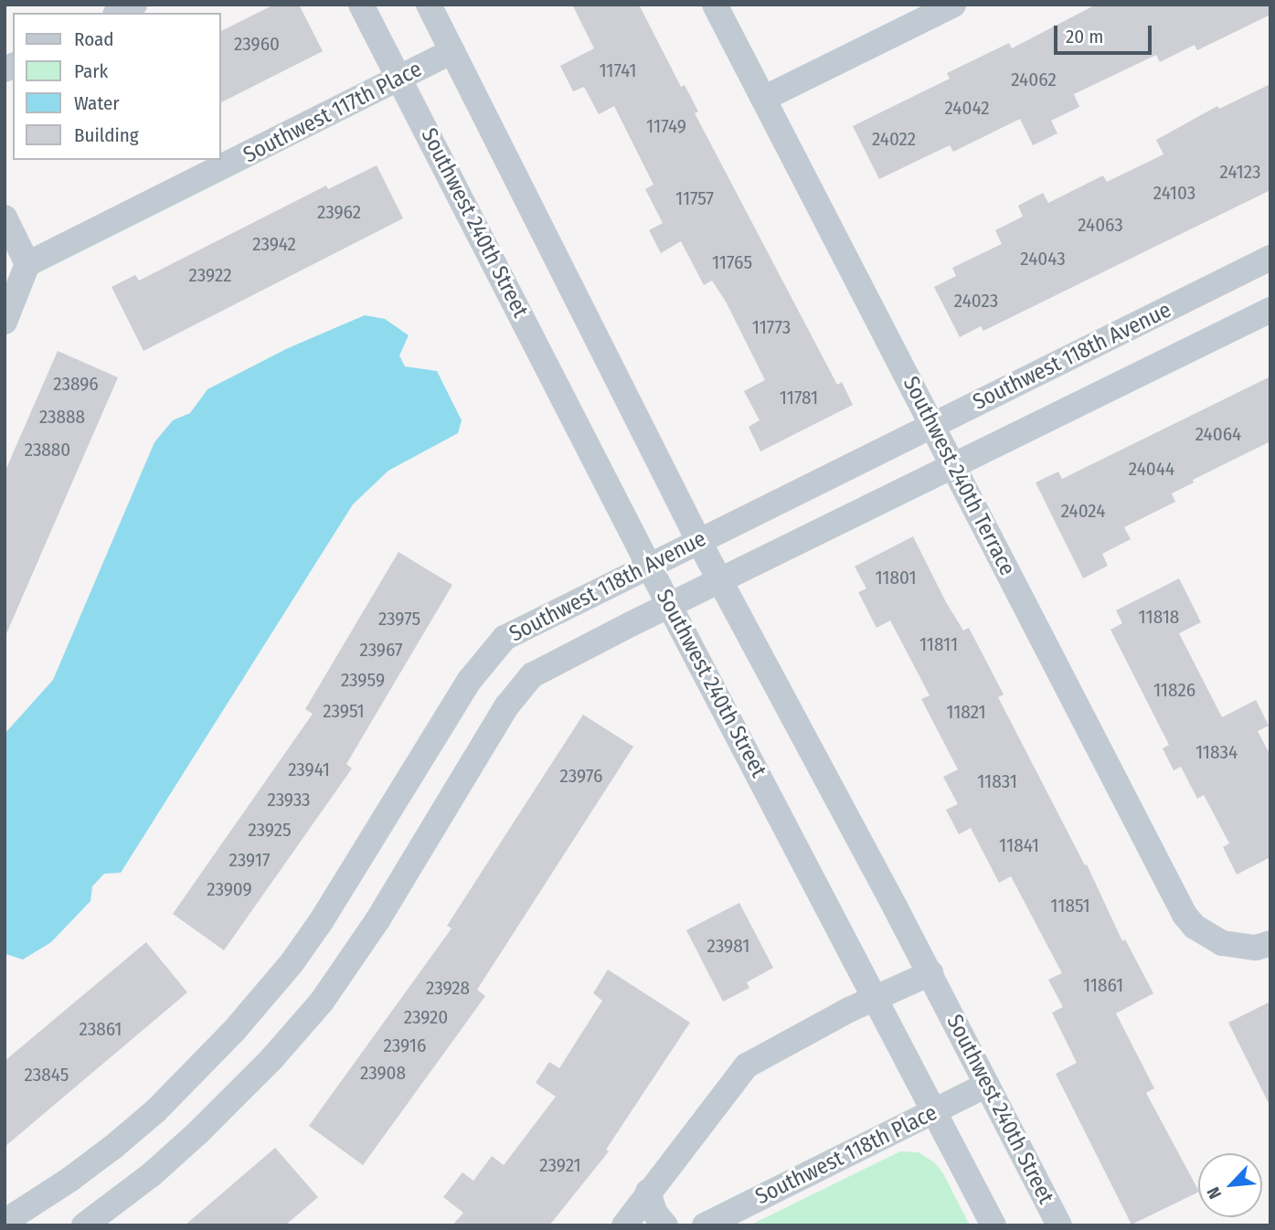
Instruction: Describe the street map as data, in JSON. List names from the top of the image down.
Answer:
{
  "streets": {
    "street": [
      "Southwest 117th Place",
      "Southwest 240th Street",
      "Southwest 118th Avenue",
      "Southwest 240th Terrace",
      "Southwest 118th Place"
    ]
  },
  "crossings": [
    ["Southwest 117th Place", "Southwest 240th Street"],
    ["Southwest 240th Street", "Southwest 118th Avenue"],
    ["Southwest 240th Street", "Southwest 118th Place"],
    ["Southwest 118th Avenue", "Southwest 240th Terrace"]
  ],
  "house_numbers": [
    "23960",
    "11741",
    "24062",
    "24042",
    "11749",
    "24022",
    "24123",
    "24103",
    "11757",
    "23962",
    "24063",
    "23942",
    "24043",
    "11765",
    "23922",
    "24023",
    "11773",
    "23896",
    "11781",
    "23888",
    "24064",
    "23880",
    "24044",
    "24024",
    "11801",
    "11818",
    "23975",
    "11811",
    "23967",
    "23959",
    "11826",
    "23951",
    "11821",
    "11834",
    "23941",
    "23976",
    "11831",
    "23933",
    "23925",
    "11841",
    "23917",
    "23909",
    "11851",
    "23981",
    "11861",
    "23928",
    "23920",
    "23861",
    "23916",
    "23908",
    "23845",
    "23921"
  ],
  "legend": [
    "Road",
    "Park",
    "Water",
    "Building"
  ],
  "scale_bar": "20 m",
  "north": "bottom left"
}
